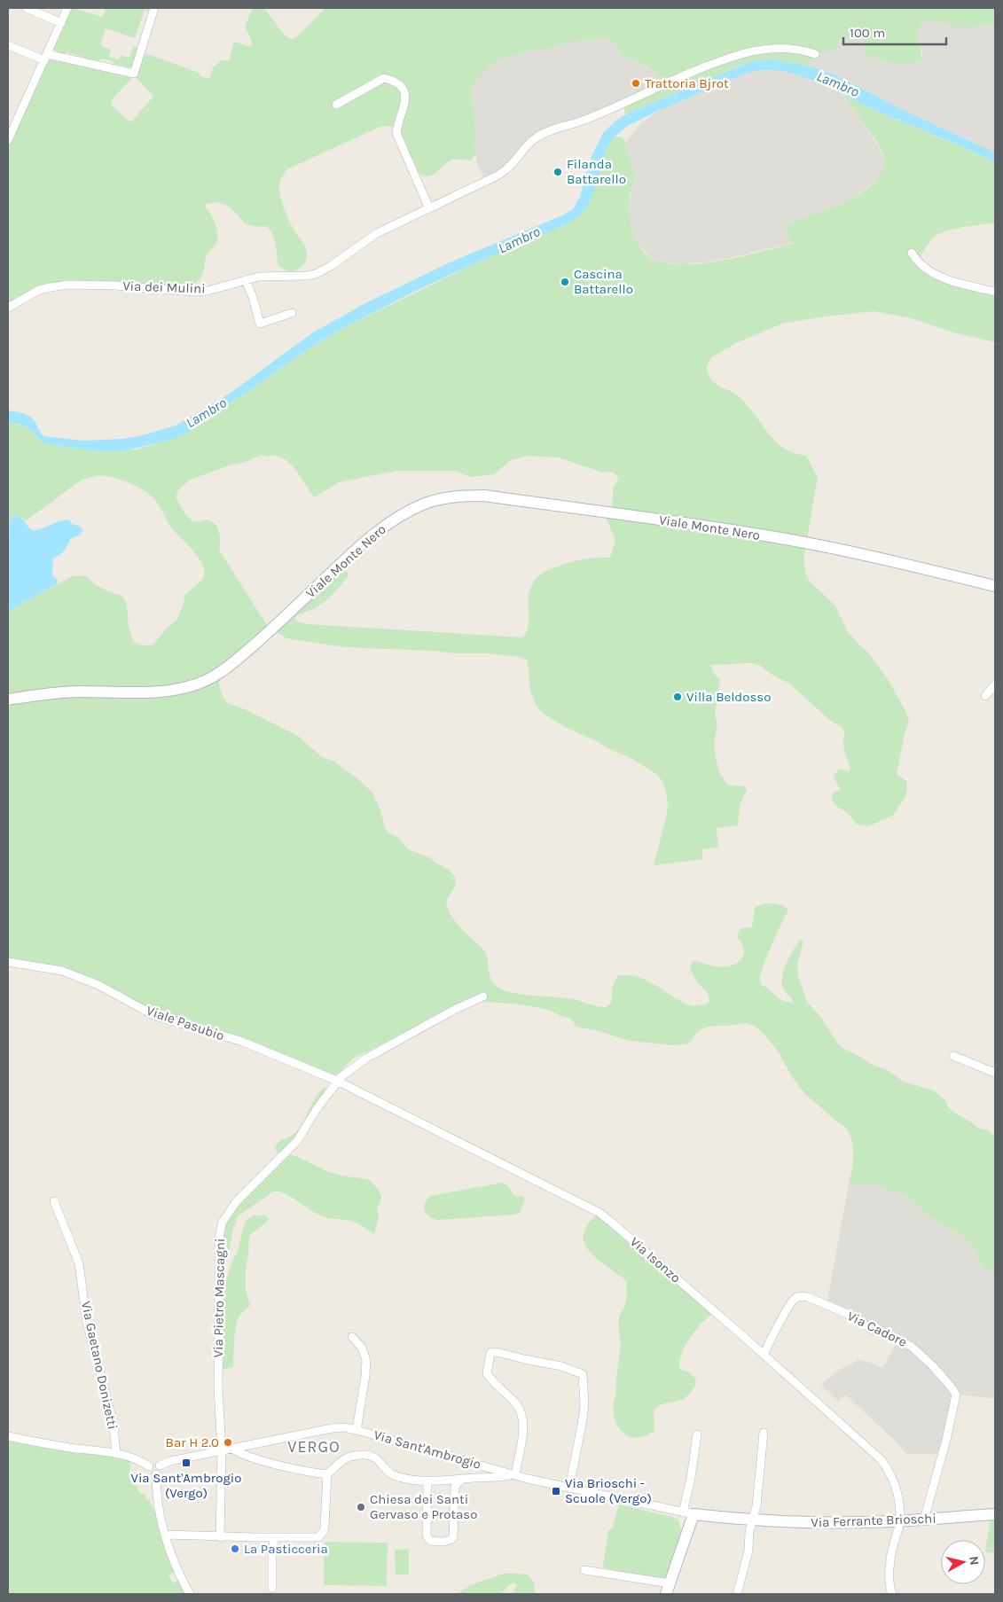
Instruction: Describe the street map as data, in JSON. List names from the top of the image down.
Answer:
{
  "streets": {
    "street": [
      "Via dei Mulini",
      "Viale Monte Nero",
      "Viale Pasubio",
      "Via Isonzo",
      "Via Pietro Mascagni",
      "Via Cadore",
      "Via Gaetano Donizetti",
      "Via Sant'Ambrogio",
      "Via Ferrante Brioschi"
    ]
  },
  "crossings": [
    ["Viale Pasubio", "Via Isonzo"],
    ["Viale Pasubio", "Via Pietro Mascagni"],
    ["Via Isonzo", "Via Pietro Mascagni"],
    ["Via Isonzo", "Via Cadore"],
    ["Via Isonzo", "Via Ferrante Brioschi"],
    ["Via Pietro Mascagni", "Via Sant'Ambrogio"],
    ["Via Cadore", "Via Ferrante Brioschi"],
    ["Via Sant'Ambrogio", "Via Ferrante Brioschi"]
  ],
  "districts": ["VERGO"],
  "water": ["Lambro"],
  "places": {
    "other": [
      "Trattoria Bjrot",
      "Filanda Battarello",
      "Cascina Battarello",
      "Villa Beldosso",
      "Bar H 2.0",
      "Chiesa dei Santi Gervaso e Protaso",
      "La Pasticceria"
    ],
    "transit": ["Via Sant'Ambrogio (Vergo)", "Via Brioschi - Scuole (Vergo)"]
  },
  "scale_bar": "100 m",
  "north": "right"
}
